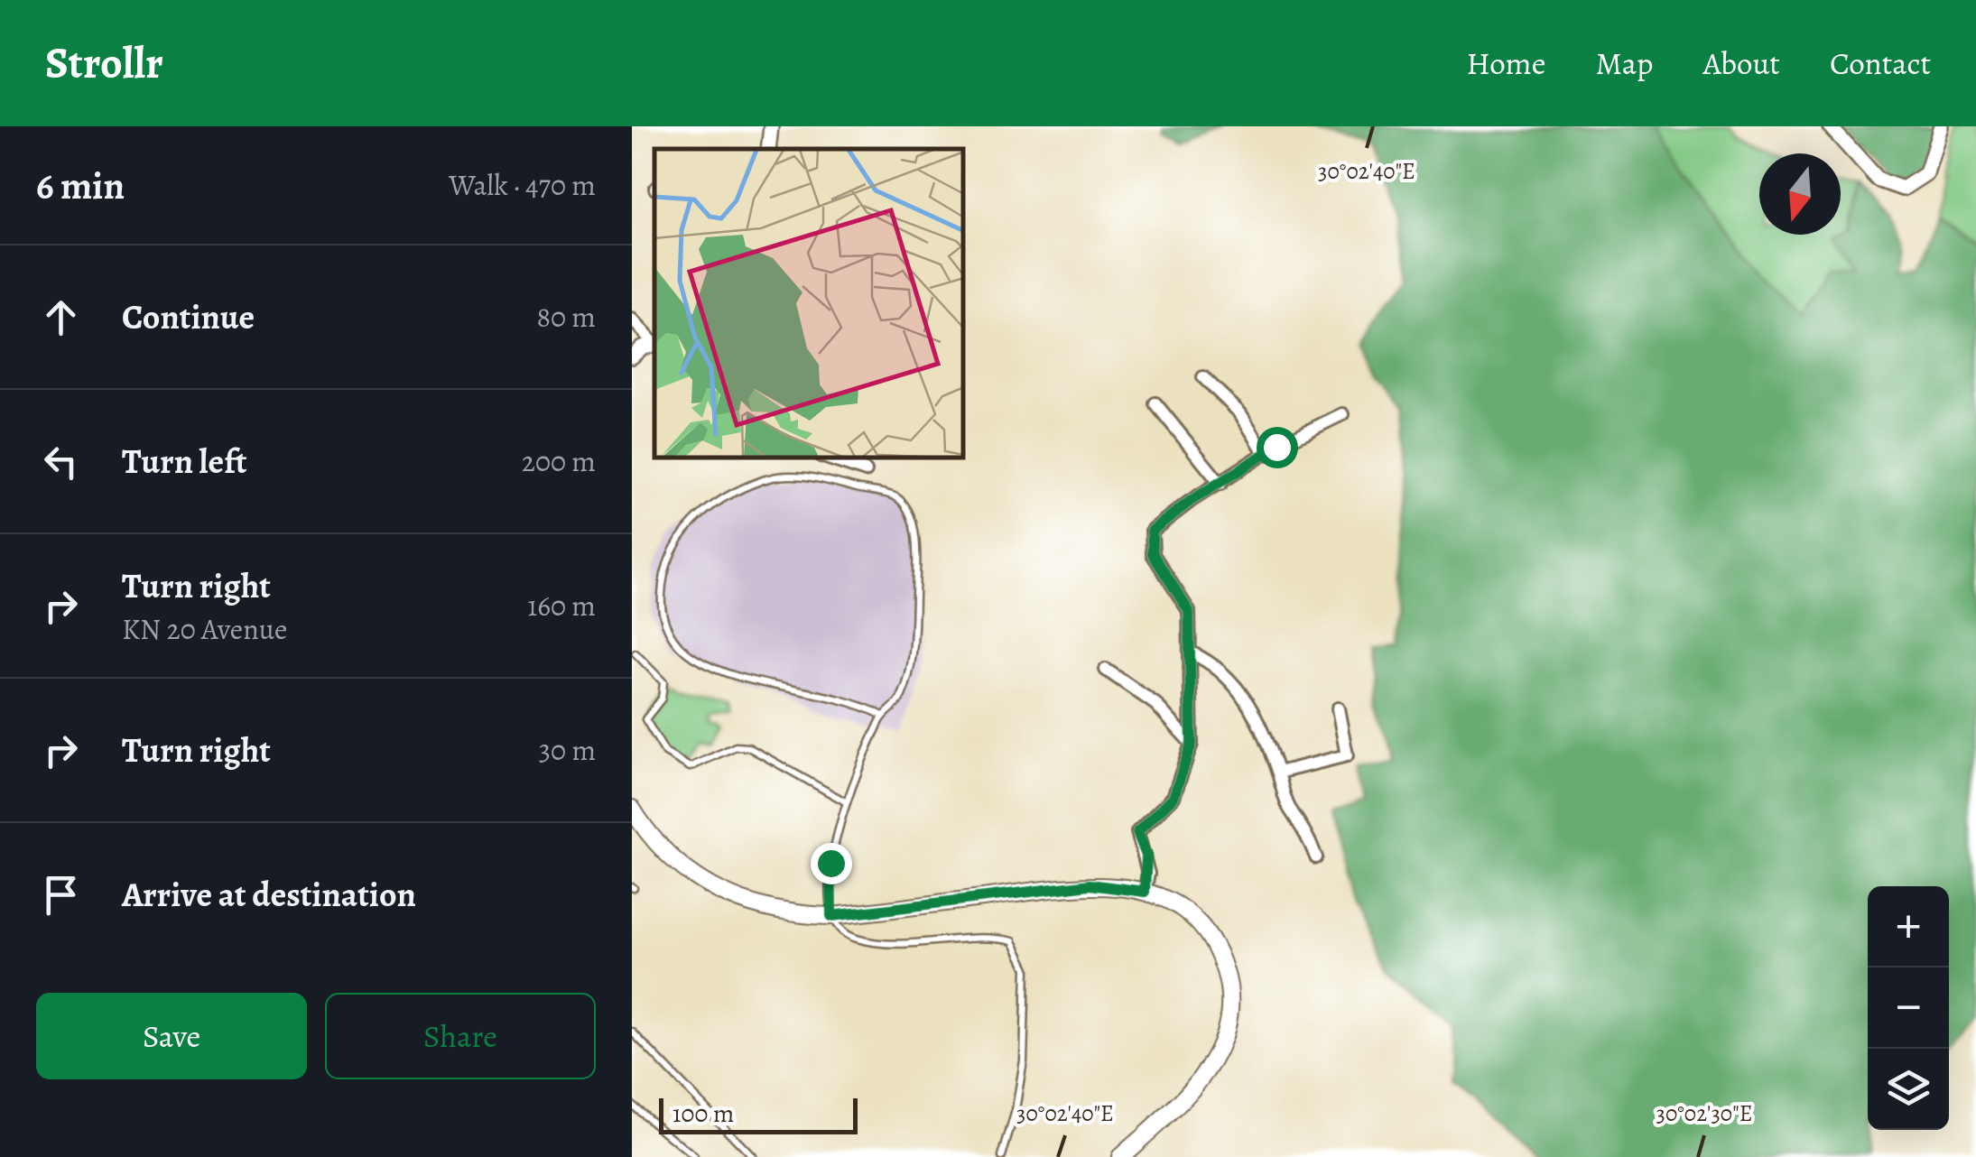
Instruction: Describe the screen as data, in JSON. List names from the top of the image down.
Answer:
{
  "scale_bar": "100 m",
  "north": "bottom",
  "page": {
    "header": "Strollr",
    "nav": [
      "Home",
      "Map",
      "About",
      "Contact"
    ],
    "heading": ["6 min", "Walk · 470 m"],
    "list": [
      ["Continue", "80 m"],
      ["Turn left", "200 m"],
      ["Turn right", "KN 20 Avenue", "160 m"],
      ["Turn right", "30 m"],
      "Arrive at destination"
    ],
    "map_buttons": ["+", "−"],
    "buttons": ["Save", "Share"],
    "scale": "100 m"
  },
  "coordinates": ["30°02'40\"E", "30°02'30\"E"]
}
